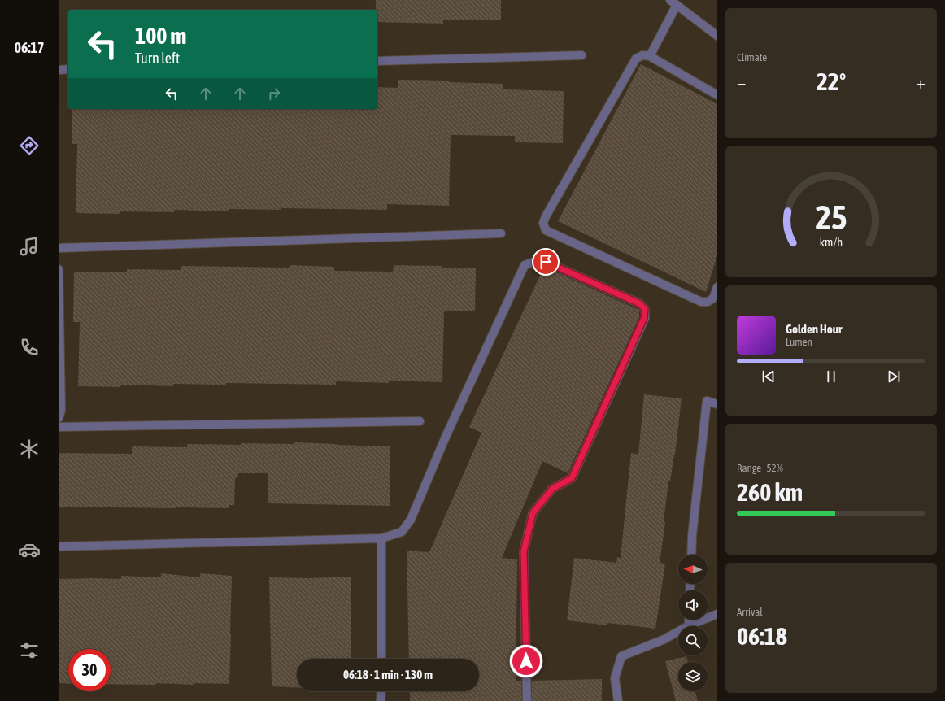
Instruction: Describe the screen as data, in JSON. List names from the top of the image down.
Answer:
{
  "north": "left",
  "page": {
    "tabs": "06:17",
    "tile": [
      "Climate",
      ["Range · 52%", "260 km"],
      ["Arrival", "06:18"]
    ],
    "turn": ["100 m", "Turn left"],
    "heat": ["−", "22°", "+"],
    "song": ["Golden Hour", "Lumen"],
    "limit": "30",
    "trip": "06:18 · 1 min · 130 m",
    "gauge": ["25", "km/h"]
  }
}
